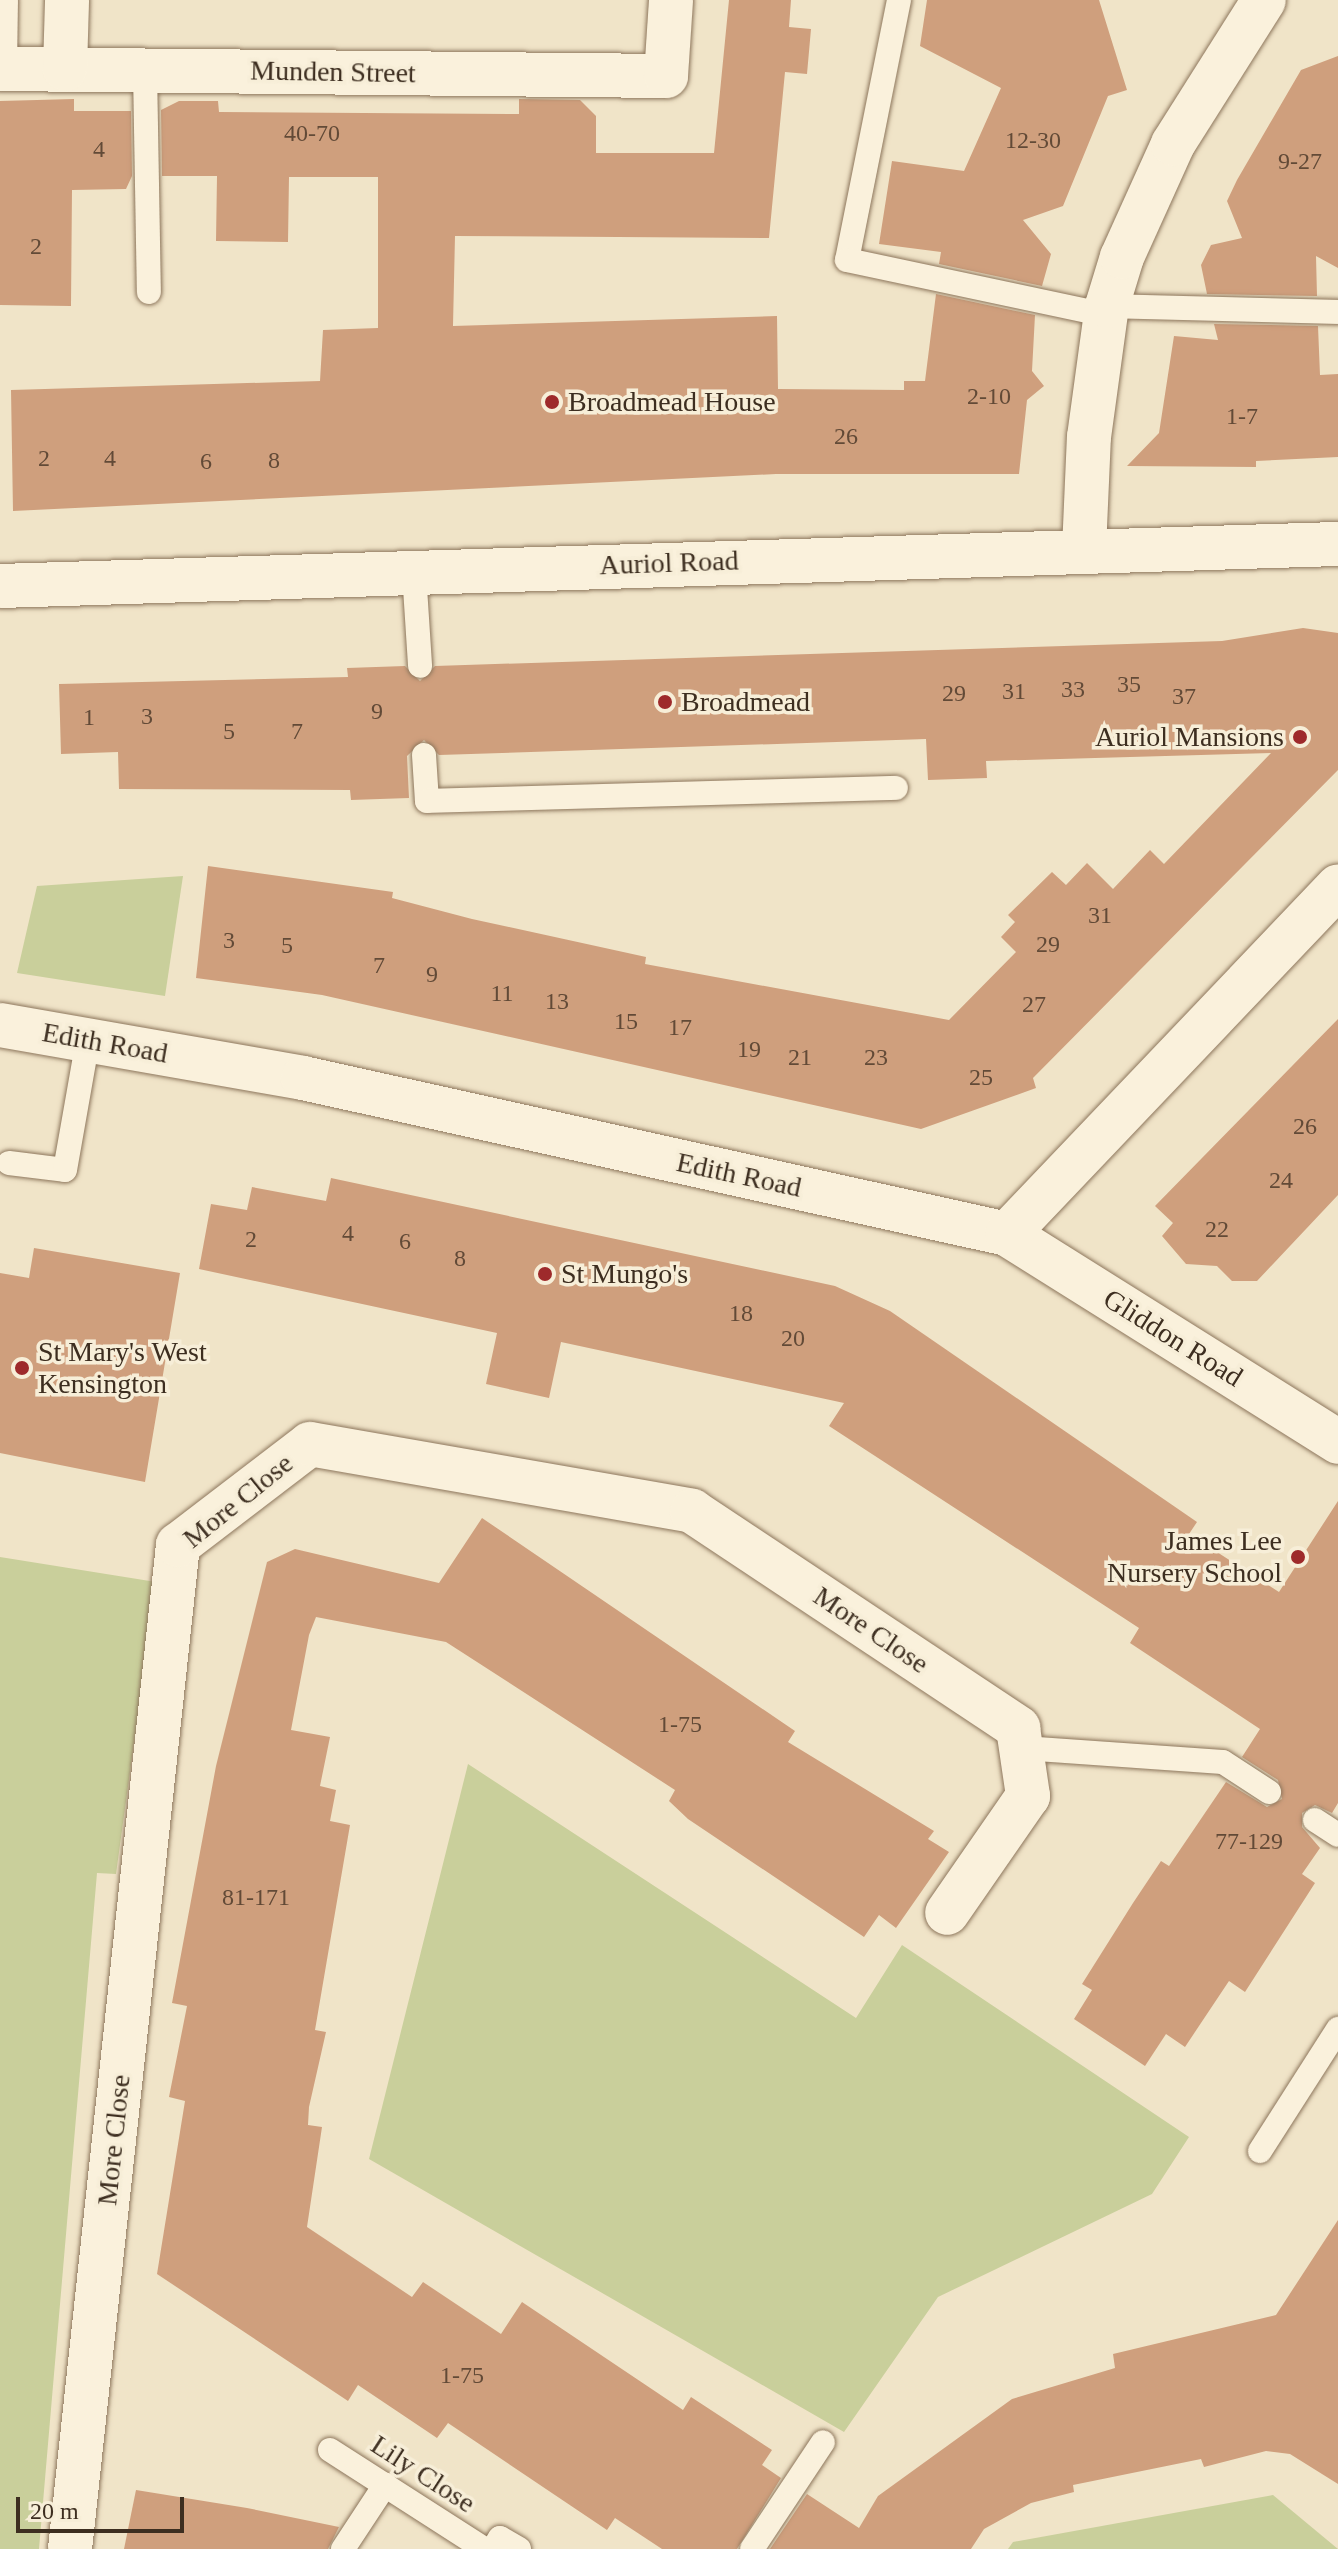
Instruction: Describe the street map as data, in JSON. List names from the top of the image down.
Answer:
{
  "streets": {
    "street": [
      "Munden Street",
      "Auriol Road",
      "Edith Road",
      "Gliddon Road",
      "More Close"
    ],
    "lane": ["Lily Close"]
  },
  "crossings": [
    ["Edith Road", "Gliddon Road"]
  ],
  "places": [
    "Broadmead House",
    "Broadmead",
    "Auriol Mansions",
    "St Mungo's",
    "St Mary's West Kensington",
    "James Lee Nursery School"
  ],
  "house_numbers": [
    "40-70",
    "12-30",
    "4",
    "9-27",
    "2",
    "2-10",
    "1-7",
    "26",
    "2",
    "4",
    "8",
    "6",
    "35",
    "33",
    "31",
    "29",
    "37",
    "9",
    "3",
    "1",
    "5",
    "7",
    "31",
    "3",
    "29",
    "5",
    "7",
    "9",
    "11",
    "13",
    "27",
    "15",
    "17",
    "19",
    "21",
    "23",
    "25",
    "26",
    "24",
    "22",
    "4",
    "2",
    "6",
    "8",
    "18",
    "20",
    "1-75",
    "77-129",
    "81-171",
    "1-75"
  ],
  "scale_bar": "20 m"
}
